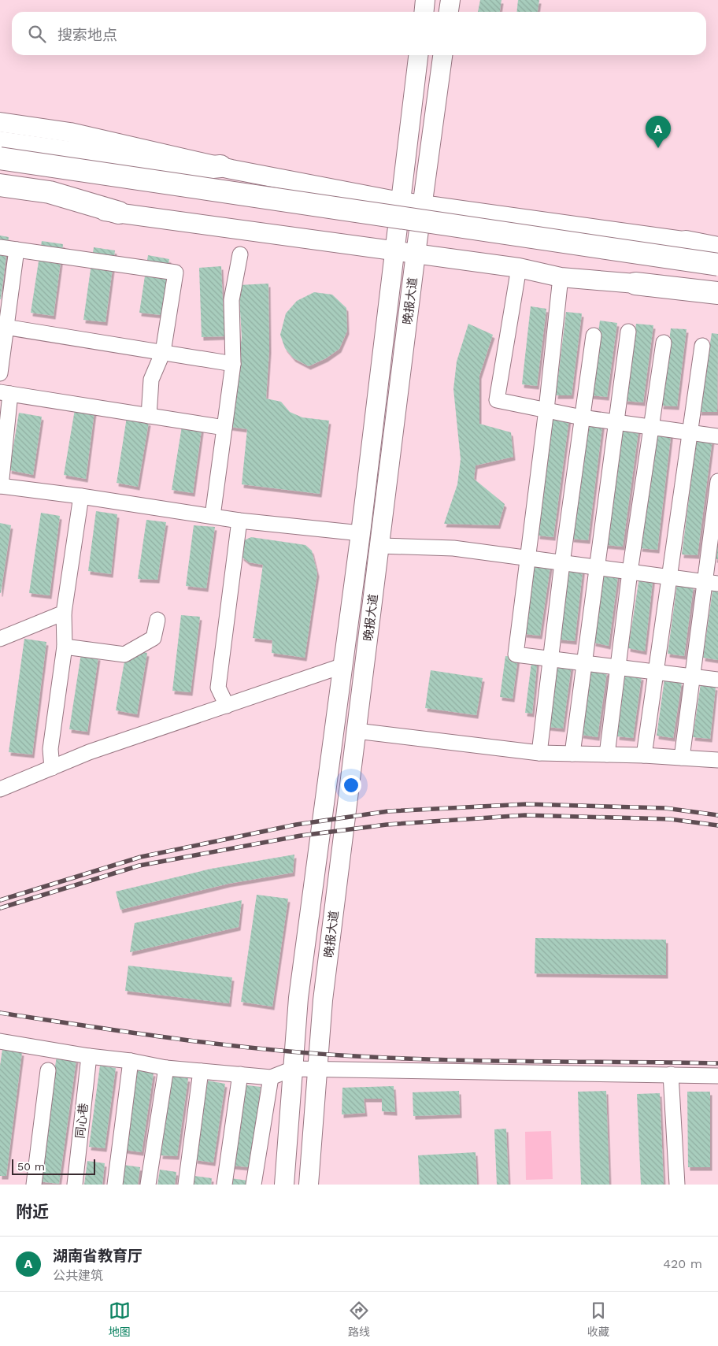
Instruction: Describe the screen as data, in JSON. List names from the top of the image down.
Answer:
{
  "streets": {
    "main road": ["晚报大道"],
    "street": ["同心巷"]
  },
  "scale_bar": "50 m",
  "page": {
    "search": "搜索地点",
    "pins": "A",
    "scale": "50 m",
    "heading": "附近",
    "list": [
      {
        "mark": "A",
        "name": "湖南省教育厅",
        "note": "公共建筑",
        "value": "420 m"
      }
    ],
    "nav": ["地图", "路线", "收藏"]
  }
}
